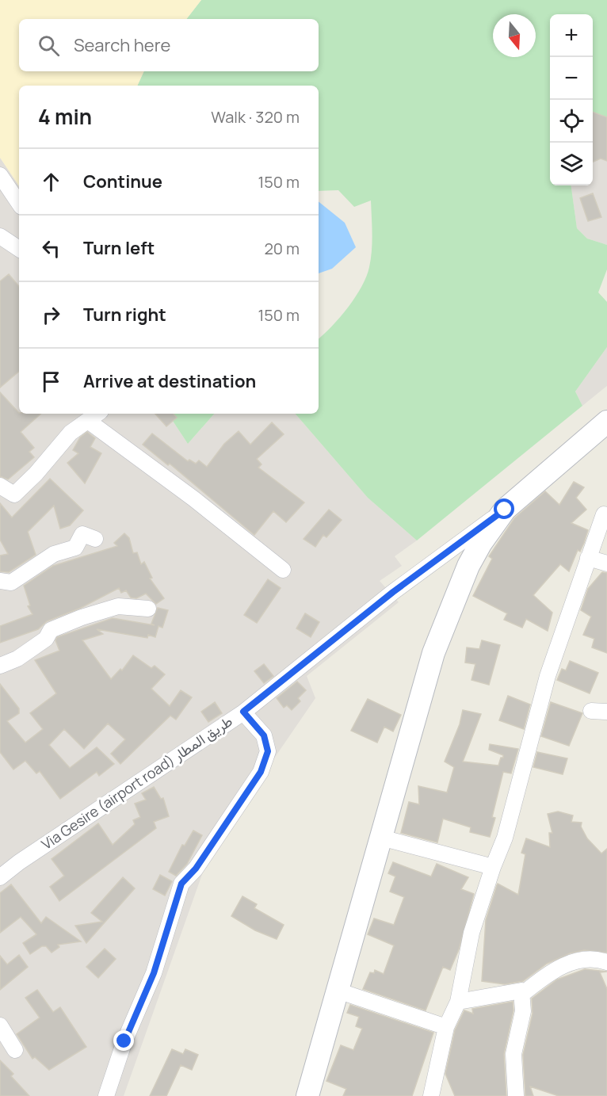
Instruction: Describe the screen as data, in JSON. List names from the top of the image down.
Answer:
{
  "streets": {
    "main road": ["Via Gesire (airport road) طريق المطار"]
  },
  "north": "bottom",
  "page": {
    "map_buttons": ["+", "−"],
    "search": "Search here",
    "heading": ["4 min", "Walk · 320 m"],
    "list": [
      ["Continue", "150 m"],
      ["Turn left", "20 m"],
      ["Turn right", "150 m"],
      "Arrive at destination"
    ]
  }
}
